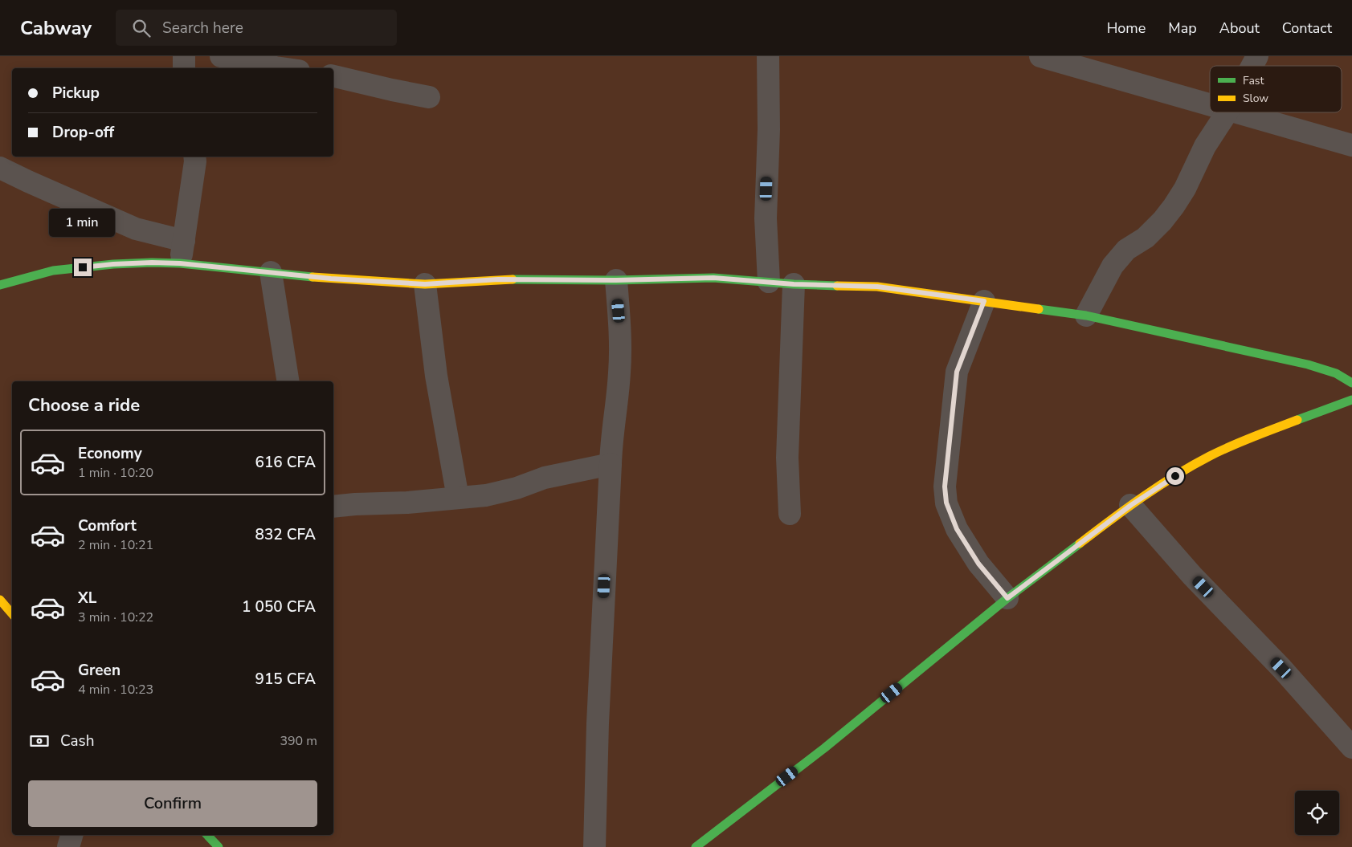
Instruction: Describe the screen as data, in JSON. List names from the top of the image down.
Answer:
{
  "legend": ["Fast", "Slow"],
  "page": {
    "header": "Cabway",
    "search": "Search here",
    "nav": [
      "Home",
      "Map",
      "About",
      "Contact"
    ],
    "banner": ["Pickup", "Drop-off"],
    "bubble": "1 min",
    "heading": "Choose a ride",
    "list": [
      {
        "name": "Economy",
        "note": "1 min · 10:20",
        "value": "616 CFA"
      },
      {
        "name": "Comfort",
        "note": "2 min · 10:21",
        "value": "832 CFA"
      },
      {
        "name": "XL",
        "note": "3 min · 10:22",
        "value": "1 050 CFA"
      },
      {
        "name": "Green",
        "note": "4 min · 10:23",
        "value": "915 CFA"
      }
    ],
    "pay": ["Cash", "390 m"],
    "buttons": "Confirm"
  }
}
